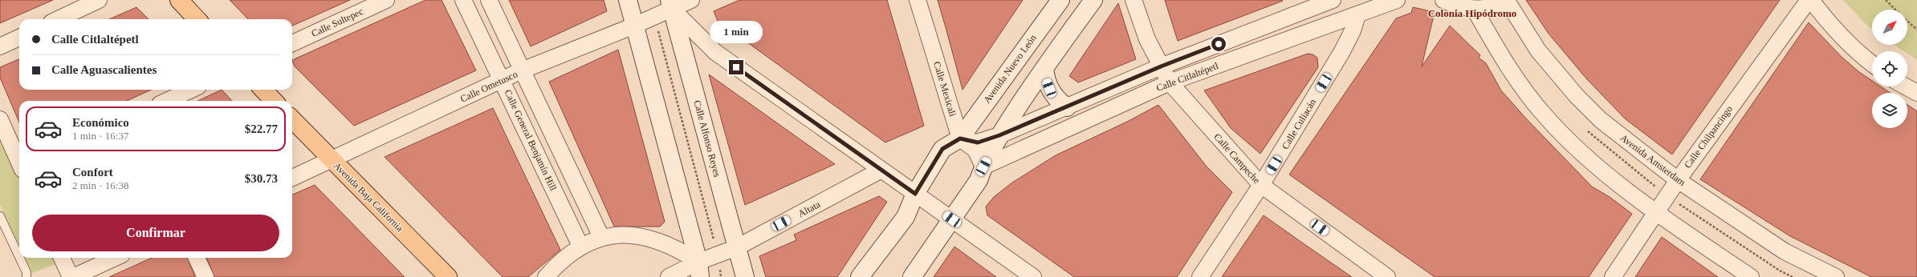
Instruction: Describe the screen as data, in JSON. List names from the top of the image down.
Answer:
{
  "streets": {
    "main road": ["Avenida Nuevo León", "Calle Alfonso Reyes", "Avenida Baja California"],
    "street": [
      "Calle Sultepec",
      "Calle Citlaltépetl",
      "Calle Ometusco",
      "Calle Mexicali",
      "Calle Culiacán",
      "Calle Chilpancingo",
      "Calle General Benjamín Hill",
      "Calle Campeche",
      "Avenida Amsterdam",
      "Altata"
    ]
  },
  "crossings": [
    ["Avenida Nuevo León", "Calle Mexicali"],
    ["Calle Citlaltépetl", "Calle Culiacán"],
    ["Calle Citlaltépetl", "Calle Campeche"],
    ["Calle Ometusco", "Calle Alfonso Reyes"],
    ["Calle Ometusco", "Calle General Benjamín Hill"],
    ["Calle Ometusco", "Avenida Baja California"],
    ["Calle Culiacán", "Calle Campeche"],
    ["Calle Chilpancingo", "Avenida Amsterdam"],
    ["Calle Alfonso Reyes", "Altata"]
  ],
  "districts": ["Colonia Hipódromo"],
  "north": "top right",
  "page": {
    "banner": ["Calle Citlaltépetl", "Calle Aguascalientes"],
    "bubble": "1 min",
    "list": [
      {
        "name": "Económico",
        "note": "1 min · 16:37",
        "value": "$22.77"
      },
      {
        "name": "Confort",
        "note": "2 min · 16:38",
        "value": "$30.73"
      }
    ],
    "buttons": "Confirmar"
  }
}
